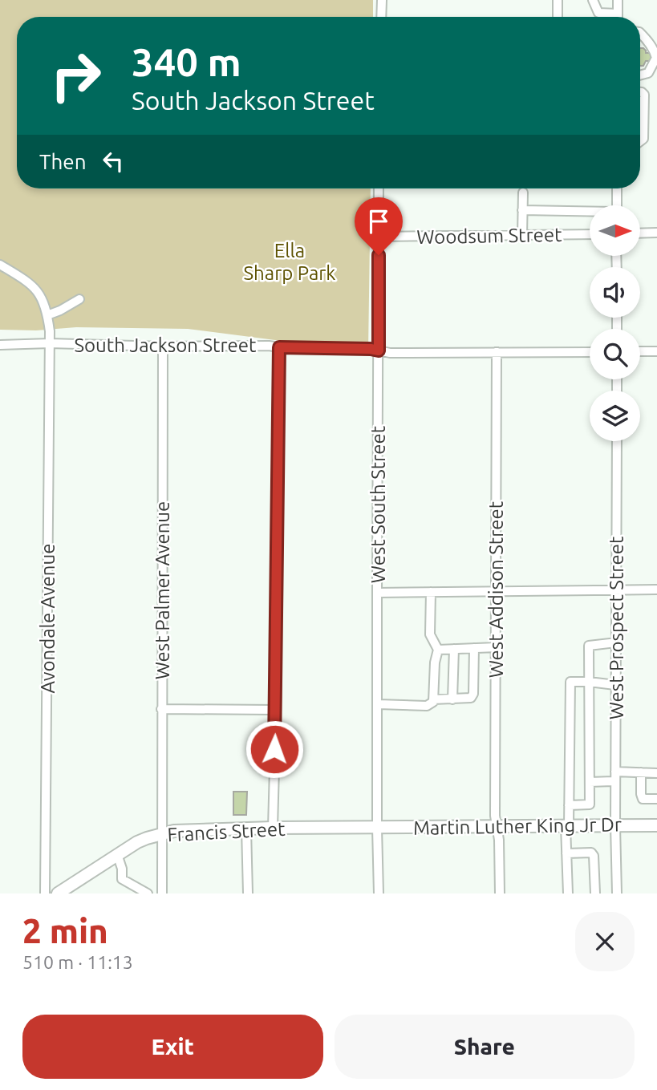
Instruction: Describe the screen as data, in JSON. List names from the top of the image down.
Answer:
{
  "streets": {
    "main road": ["Martin Luther King Jr Dr", "Francis Street"],
    "street": [
      "Woodsum Street",
      "South Jackson Street",
      "West South Street",
      "West Addison Street",
      "West Palmer Avenue",
      "Avondale Avenue",
      "West Prospect Street"
    ]
  },
  "crossings": [
    ["Woodsum Street", "West South Street"],
    ["South Jackson Street", "West South Street"],
    ["South Jackson Street", "West Addison Street"],
    ["South Jackson Street", "West Palmer Avenue"],
    ["South Jackson Street", "Avondale Avenue"],
    ["West South Street", "Martin Luther King Jr Dr"],
    ["West South Street", "Francis Street"],
    ["West Addison Street", "Martin Luther King Jr Dr"],
    ["West Palmer Avenue", "Francis Street"],
    ["West Prospect Street", "Martin Luther King Jr Dr"],
    ["Martin Luther King Jr Dr", "Francis Street"]
  ],
  "parks": ["Ella Sharp Park"],
  "north": "right",
  "page": {
    "turn": ["340 m", "South Jackson Street"],
    "then": "Then",
    "heading": ["2 min", "510 m · 11:13"],
    "buttons": ["Exit", "Share"]
  }
}
